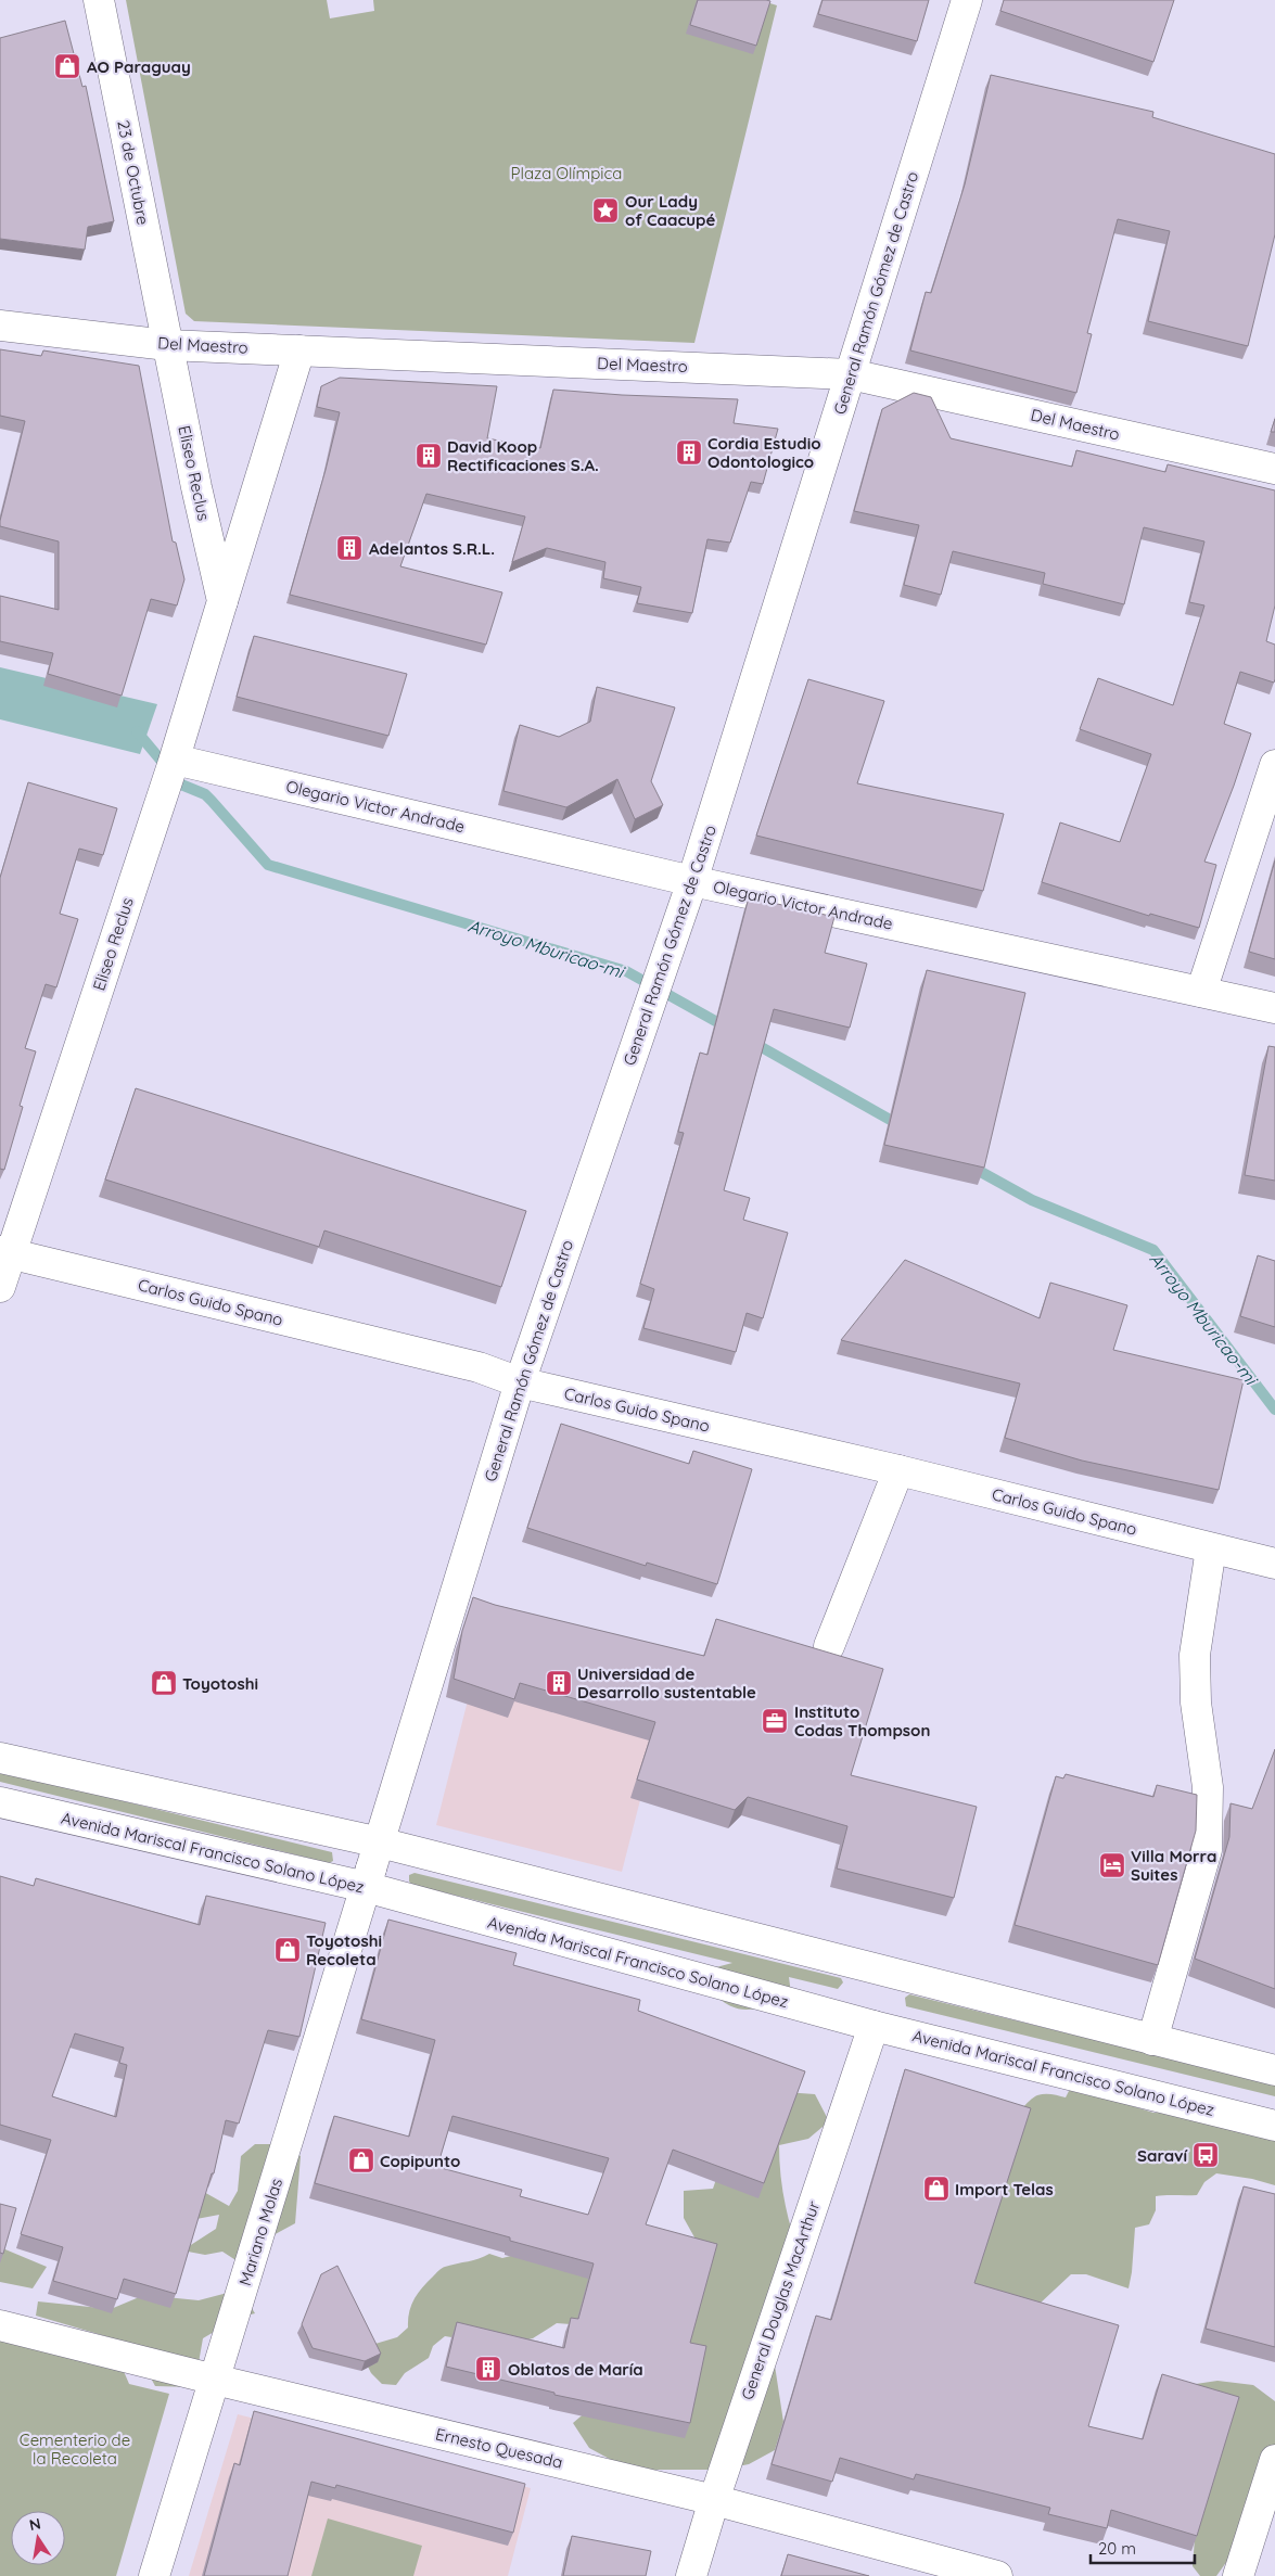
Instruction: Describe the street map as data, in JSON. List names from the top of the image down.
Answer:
{
  "streets": {
    "main road": [
      "23 de Octubre",
      "General Ramón Gómez de Castro",
      "Del Maestro",
      "Eliseo Reclus",
      "Olegario Victor Andrade",
      "Carlos Guido Spano",
      "Avenida Mariscal Francisco Solano López",
      "Mariano Molas",
      "General Douglas MacArthur",
      "Ernesto Quesada"
    ]
  },
  "crossings": [
    ["23 de Octubre", "Del Maestro"],
    ["23 de Octubre", "Eliseo Reclus"],
    ["General Ramón Gómez de Castro", "Del Maestro"],
    ["General Ramón Gómez de Castro", "Olegario Victor Andrade"],
    ["General Ramón Gómez de Castro", "Carlos Guido Spano"],
    ["General Ramón Gómez de Castro", "Avenida Mariscal Francisco Solano López"],
    ["General Ramón Gómez de Castro", "Mariano Molas"],
    ["Del Maestro", "Eliseo Reclus"],
    ["Eliseo Reclus", "Olegario Victor Andrade"],
    ["Eliseo Reclus", "Carlos Guido Spano"],
    ["Avenida Mariscal Francisco Solano López", "Mariano Molas"],
    ["Avenida Mariscal Francisco Solano López", "General Douglas MacArthur"],
    ["Mariano Molas", "Ernesto Quesada"],
    ["General Douglas MacArthur", "Ernesto Quesada"]
  ],
  "water": ["Arroyo Mburicao-mi"],
  "parks": ["Plaza Olímpica", "Cementerio de la Recoleta"],
  "places": {
    "shop": [
      "AO Paraguay",
      "Toyotoshi",
      "Toyotoshi Recoleta",
      "Copipunto",
      "Import Telas"
    ],
    "place": ["Our Lady of Caacupé"],
    "building": [
      "Cordia Estudio Odontologico",
      "David Koop Rectificaciones S.A.",
      "Adelantos S.R.L.",
      "Universidad de Desarrollo sustentable",
      "Oblatos de María"
    ],
    "office": ["Instituto Codas Thompson"],
    "hotel": ["Villa Morra Suites"],
    "bus stop": ["Saraví"]
  },
  "scale_bar": "20 m",
  "north": "top"
}
